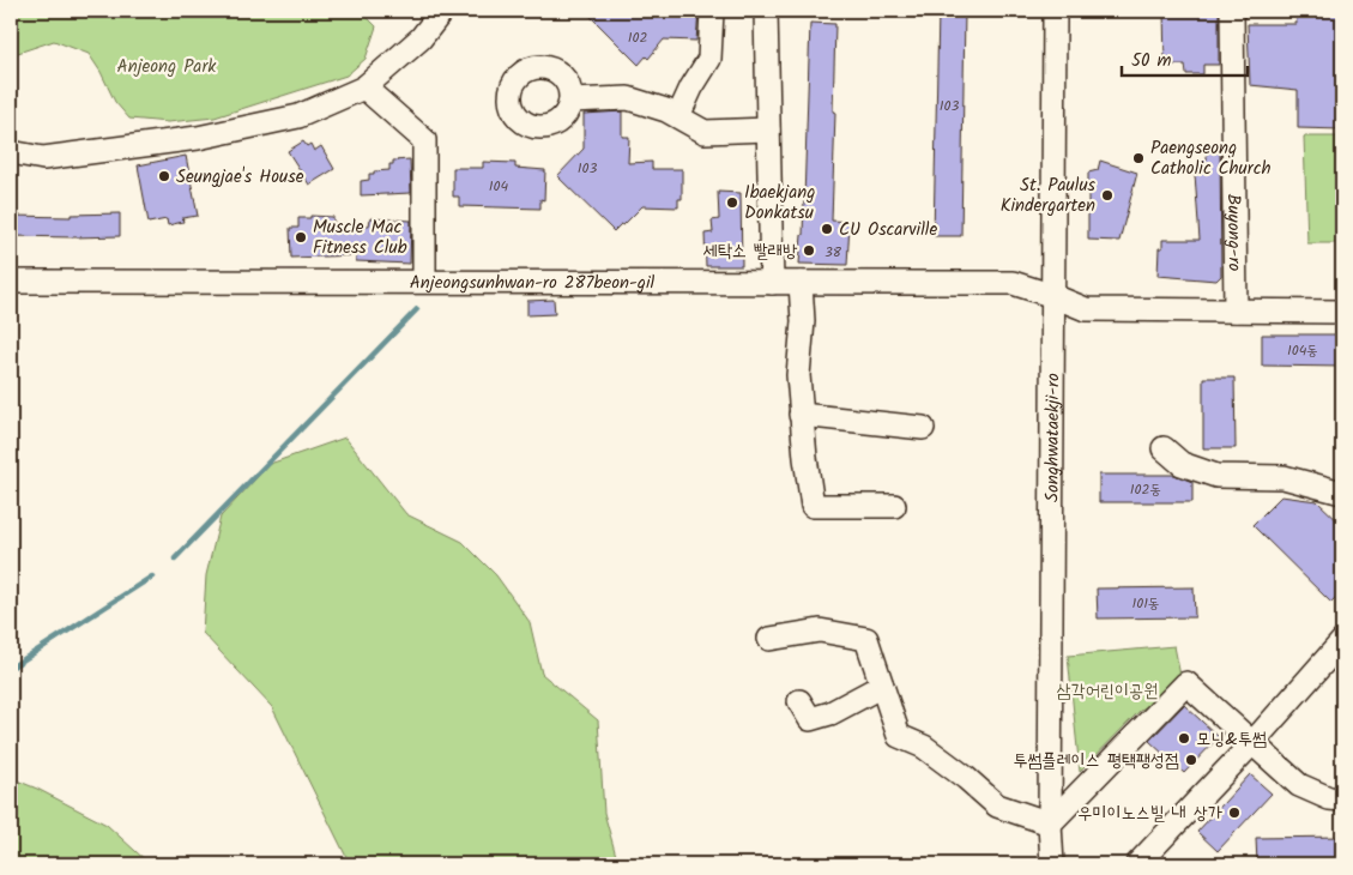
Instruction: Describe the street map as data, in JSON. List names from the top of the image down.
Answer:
{
  "streets": {
    "street": ["Buyong-ro", "Anjeongsunhwan-ro 287beon-gil", "Songhwataekji-ro"]
  },
  "crossings": [
    ["Anjeongsunhwan-ro 287beon-gil", "Songhwataekji-ro"]
  ],
  "parks": ["Anjeong Park", "삼각어린이공원"],
  "places": [
    "Paengseong Catholic Church",
    "Seungjae's House",
    "St. Paulus Kindergarten",
    "Ibaekjang Donkatsu",
    "CU Oscarville",
    "Muscle Mac Fitness Club",
    "세탁소 빨래방",
    "모닝&투썸",
    "투썸플레이스 평택팽성점",
    "우미이노스빌 내 상가"
  ],
  "house_numbers": [
    "102",
    "103",
    "103",
    "104",
    "38",
    "104동",
    "102동",
    "101동"
  ],
  "scale_bar": "50 m"
}
